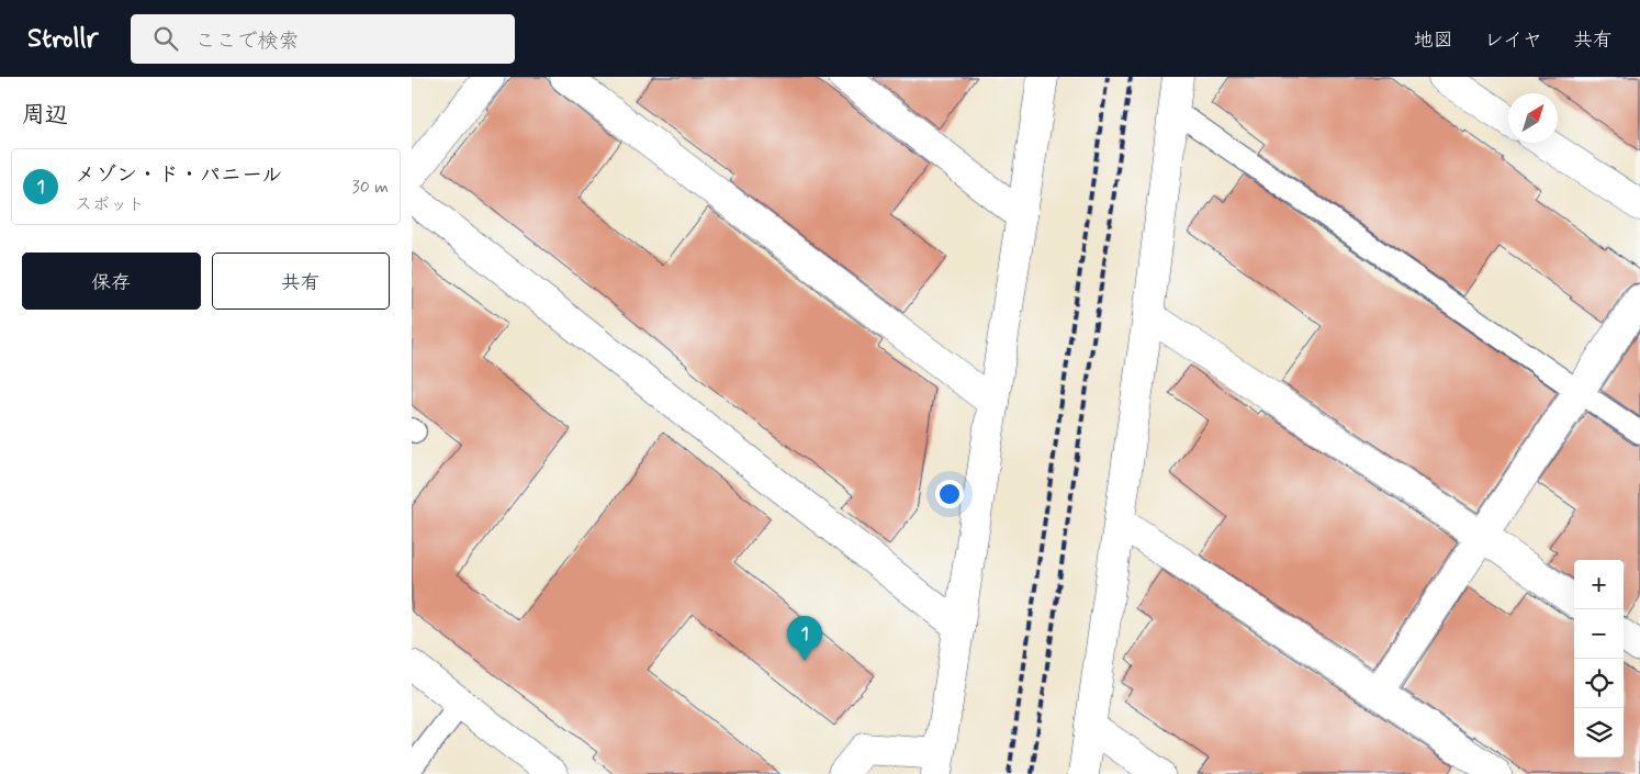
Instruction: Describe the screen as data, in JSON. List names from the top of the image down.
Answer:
{
  "north": "top right",
  "page": {
    "header": "Strollr",
    "search": "ここで検索",
    "nav": ["地図", "レイヤ", "共有"],
    "heading": "周辺",
    "list": [
      {
        "mark": "1",
        "name": "メゾン・ド・パニール",
        "note": "スポット",
        "value": "30 m"
      }
    ],
    "buttons": ["保存", "共有"],
    "map_buttons": ["+", "−"],
    "pins": "1"
  }
}
